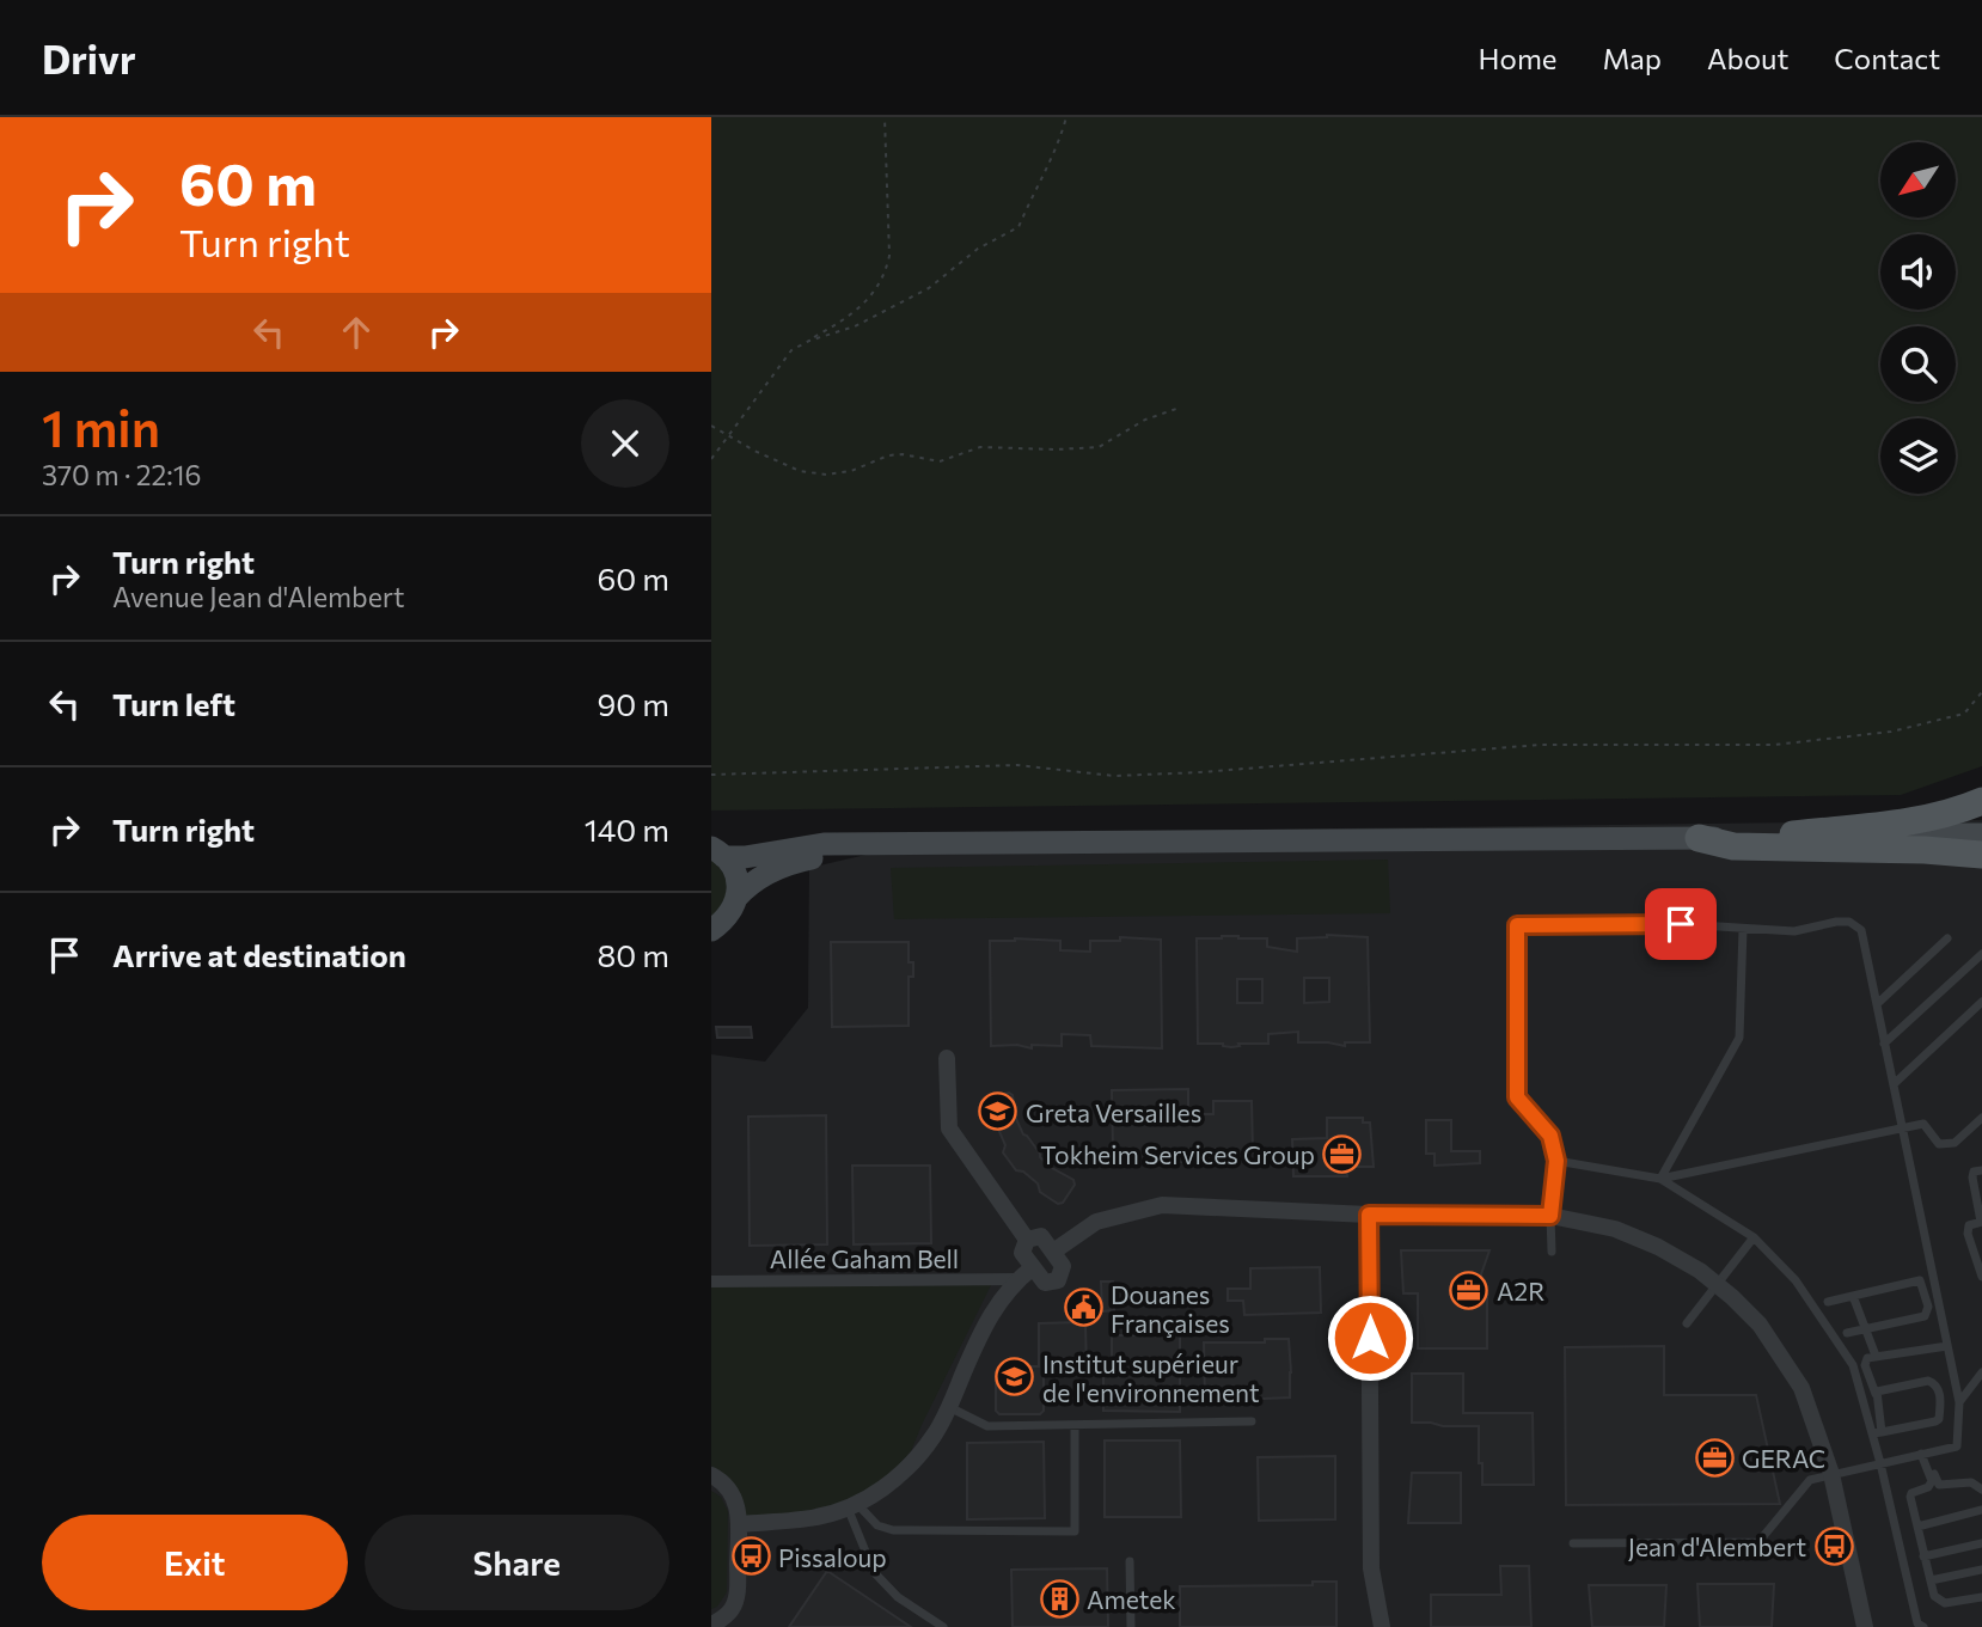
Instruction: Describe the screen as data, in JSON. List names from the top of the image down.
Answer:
{
  "streets": {
    "street": ["Allée Gaham Bell"]
  },
  "places": {
    "school or university": ["Greta Versailles", "Institut supérieur de l'environnement"],
    "office": ["Tokheim Services Group", "A2R", "GERAC"],
    "public building": ["Douanes Françaises"],
    "bus stop": ["Jean d'Alembert", "Pissaloup"],
    "building": ["Ametek"]
  },
  "north": "bottom left",
  "page": {
    "header": "Drivr",
    "nav": [
      "Home",
      "Map",
      "About",
      "Contact"
    ],
    "turn": ["60 m", "Turn right"],
    "heading": ["1 min", "370 m · 22:16"],
    "list": [
      {
        "name": "Turn right",
        "note": "Avenue Jean d'Alembert",
        "value": "60 m"
      },
      {
        "name": "Turn left",
        "value": "90 m"
      },
      {
        "name": "Turn right",
        "value": "140 m"
      },
      {
        "name": "Arrive at destination",
        "value": "80 m"
      }
    ],
    "buttons": ["Exit", "Share"]
  }
}
